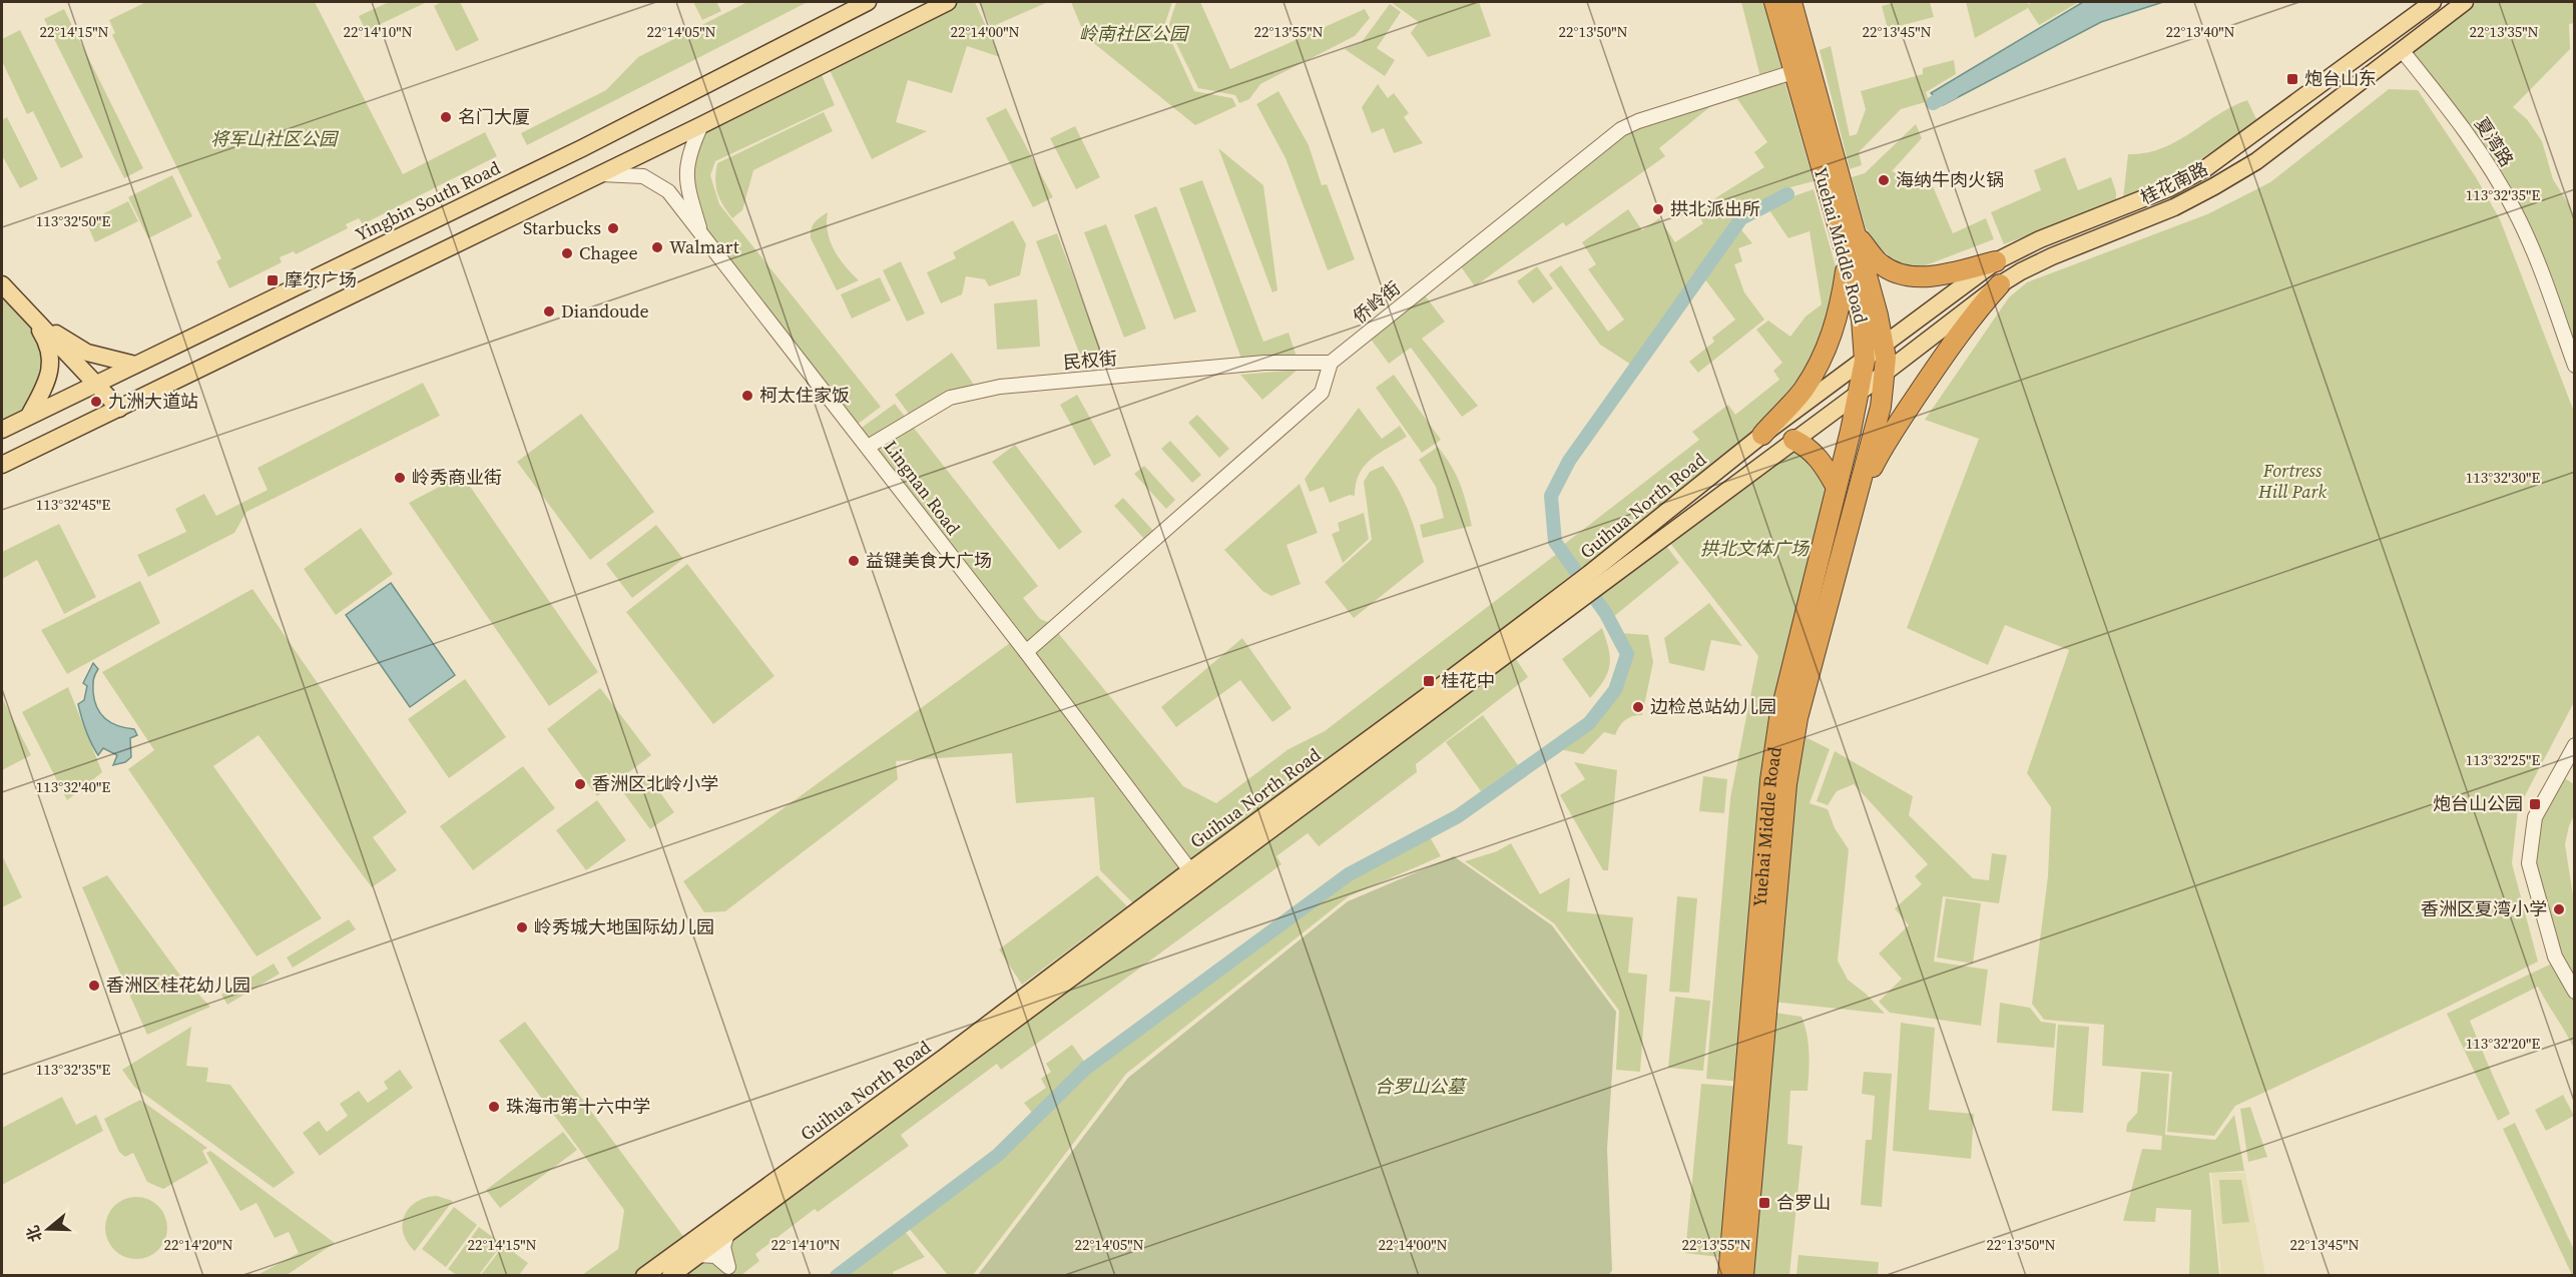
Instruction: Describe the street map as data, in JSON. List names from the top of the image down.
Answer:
{
  "streets": {
    "highway": ["Yuehai Middle Road"],
    "main road": ["桂花南路", "Yingbin South Road", "Guihua North Road"],
    "street": [
      "夏湾路",
      "侨岭街",
      "民权街",
      "Lingnan Road"
    ]
  },
  "crossings": [
    ["夏湾路", "桂花南路"],
    ["桂花南路", "Yuehai Middle Road"],
    ["桂花南路", "Guihua North Road"],
    ["Yuehai Middle Road", "侨岭街"],
    ["Yuehai Middle Road", "Guihua North Road"],
    ["侨岭街", "民权街"],
    ["民权街", "Lingnan Road"],
    ["Lingnan Road", "Guihua North Road"]
  ],
  "parks": [
    "岭南社区公园",
    "将军山社区公园",
    "Fortress Hill Park",
    "拱北文体广场",
    "合罗山公墓"
  ],
  "places": {
    "transit": [
      "炮台山东",
      "摩尔广场",
      "桂花中",
      "炮台山公园",
      "合罗山"
    ],
    "other": [
      "名门大厦",
      "海纳牛肉火锅",
      "拱北派出所",
      "Starbucks",
      "Walmart",
      "Chagee",
      "Diandoude",
      "柯太住家饭",
      "九洲大道站",
      "岭秀商业街",
      "益键美食大广场",
      "边检总站幼儿园",
      "香洲区北岭小学",
      "香洲区夏湾小学",
      "岭秀城大地国际幼儿园",
      "香洲区桂花幼儿园",
      "珠海市第十六中学"
    ]
  },
  "north": "left",
  "coordinates": [
    "22°14'15\"N",
    "22°14'10\"N",
    "22°14'05\"N",
    "22°14'00\"N",
    "22°13'55\"N",
    "22°13'50\"N",
    "22°13'45\"N",
    "22°13'40\"N",
    "22°13'35\"N",
    "113°32'35\"E",
    "113°32'50\"E",
    "113°32'30\"E",
    "113°32'45\"E",
    "113°32'25\"E",
    "113°32'40\"E",
    "113°32'20\"E",
    "22°14'20\"N"
  ]
}
